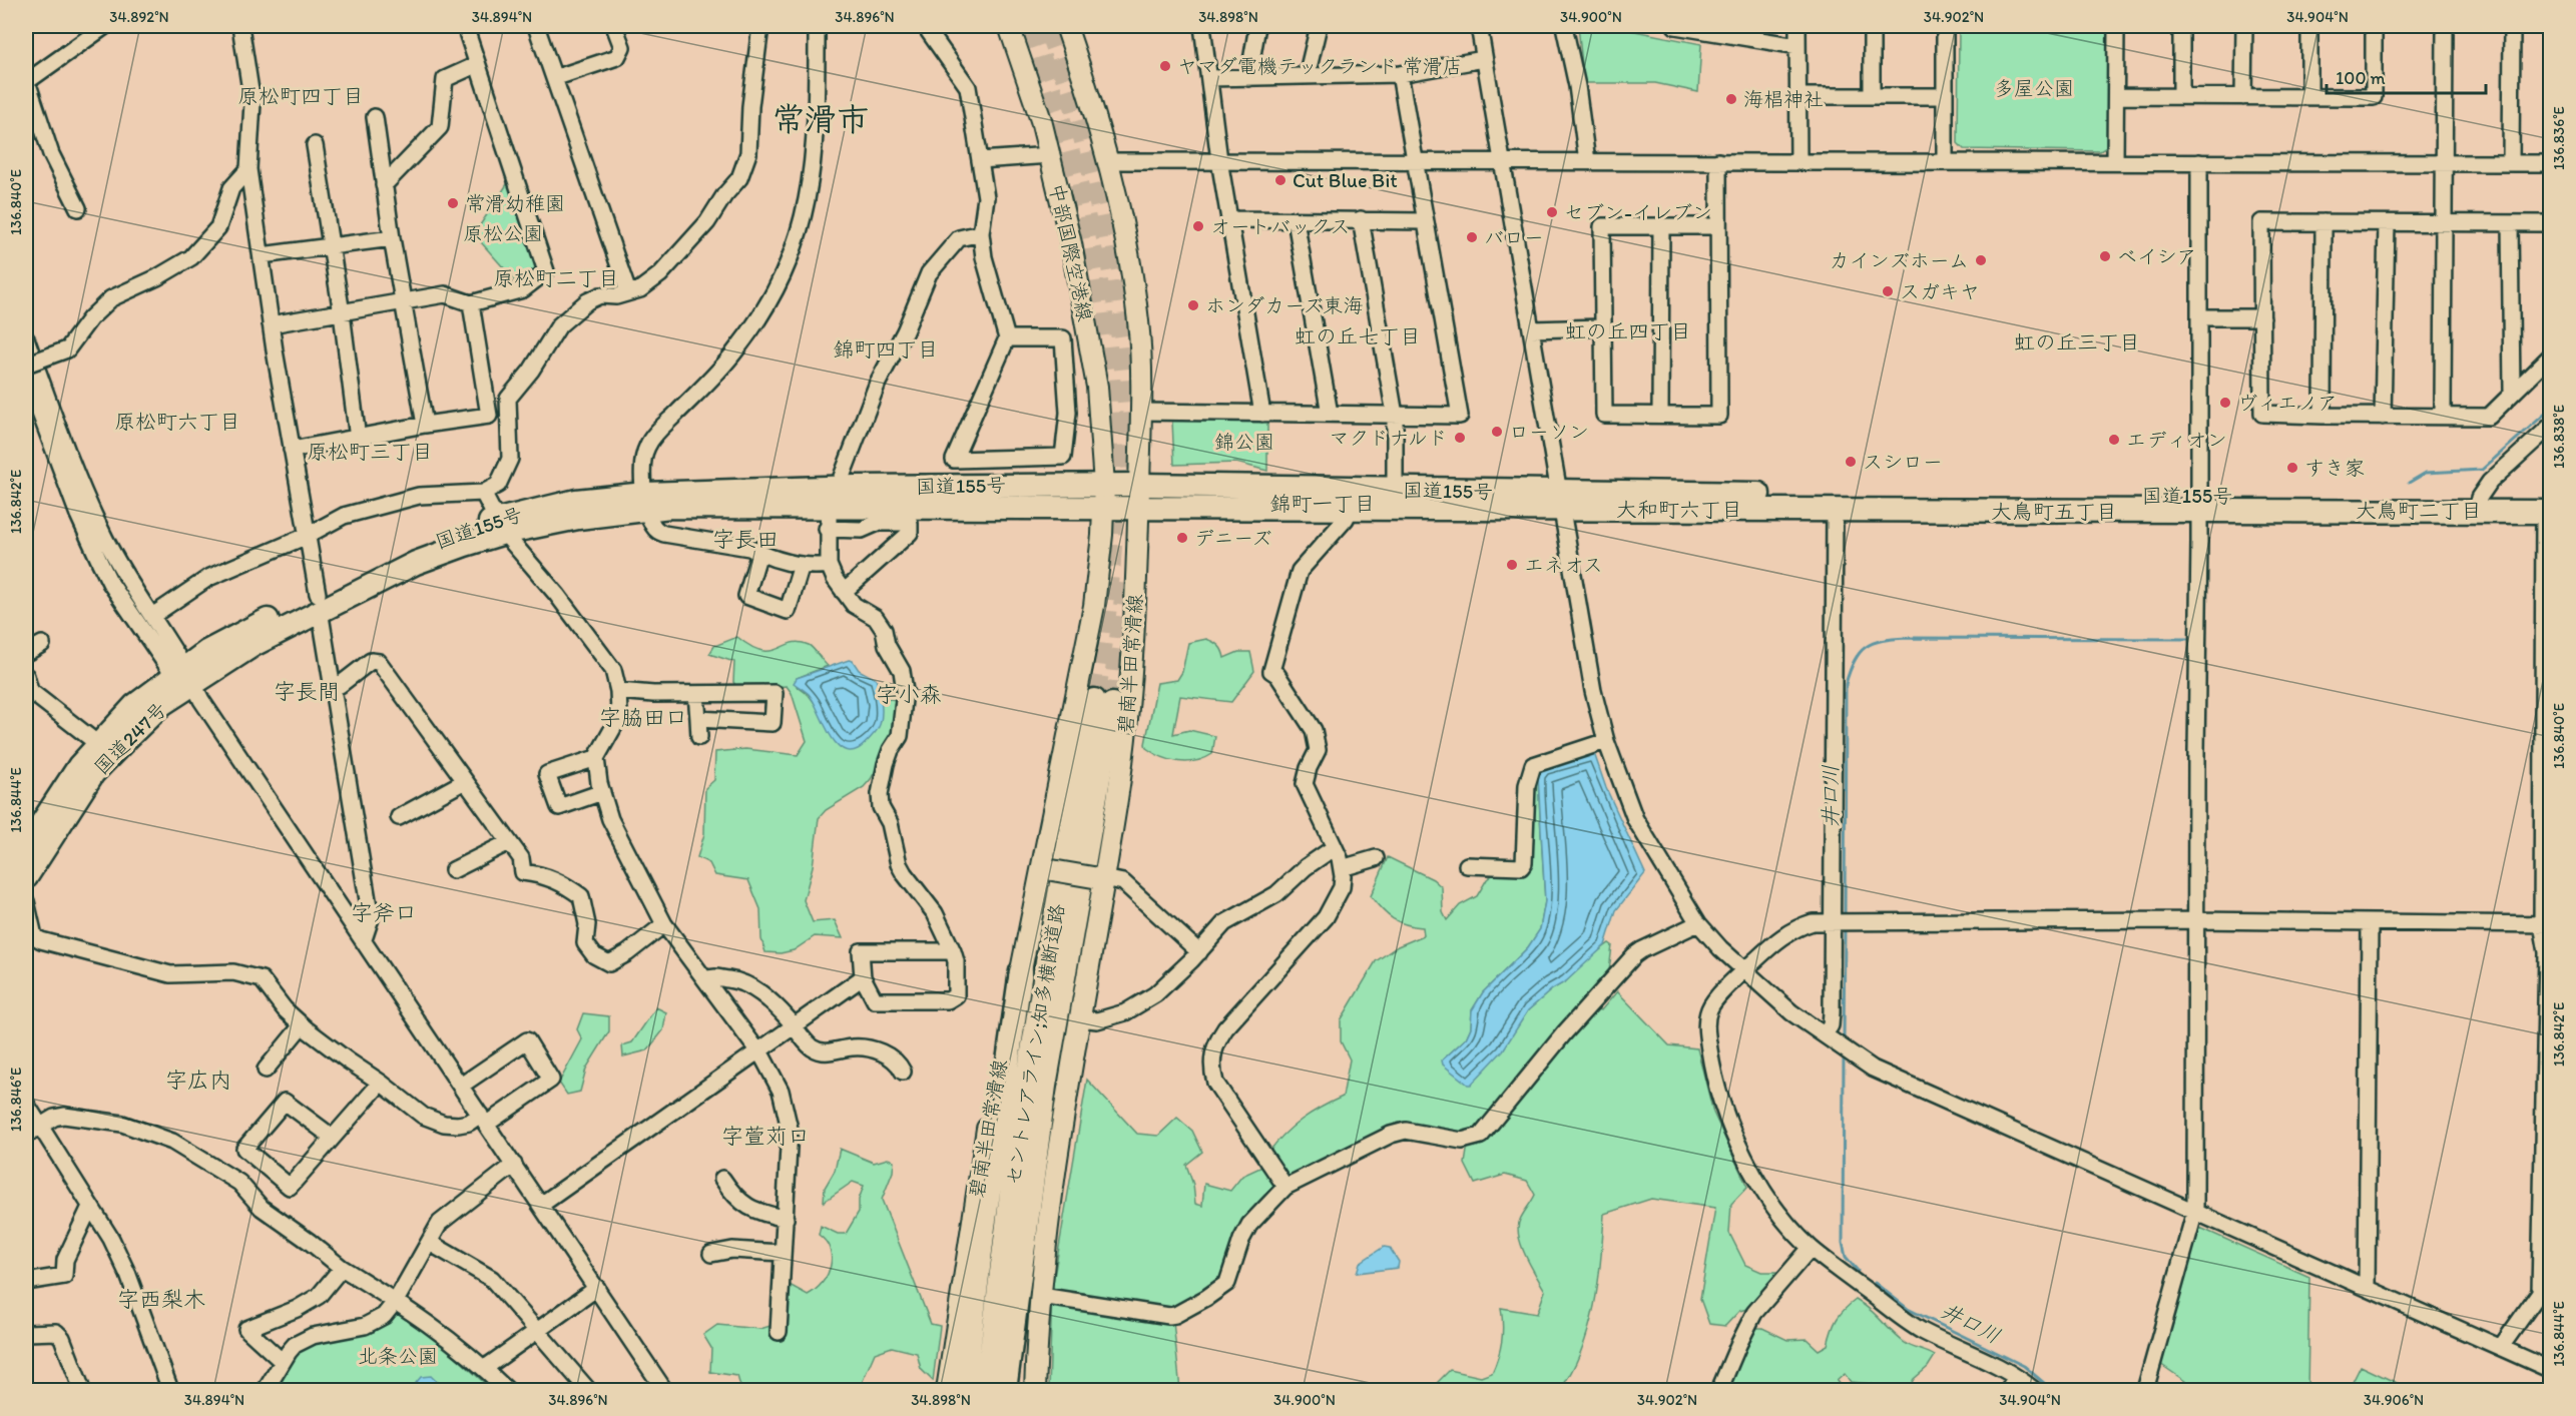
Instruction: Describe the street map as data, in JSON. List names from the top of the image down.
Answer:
{
  "streets": {
    "highway": ["国道155号", "国道247号", "セントレアライン;知多横断道路"],
    "main road": ["中部国際空港線", "碧南半田常滑線"]
  },
  "crossings": [
    ["中部国際空港線", "国道155号"],
    ["中部国際空港線", "碧南半田常滑線"],
    ["国道155号", "碧南半田常滑線"],
    ["国道155号", "国道247号"]
  ],
  "districts": [
    "原松町四丁目",
    "常滑市",
    "原松町二丁目",
    "虹の丘四丁目",
    "虹の丘七丁目",
    "虹の丘三丁目",
    "錦町四丁目",
    "原松町六丁目",
    "原松町三丁目",
    "錦町一丁目",
    "大和町六丁目",
    "大鳥町二丁目",
    "大鳥町五丁目",
    "字長田",
    "字長間",
    "字小森",
    "字脇田口",
    "字斧口",
    "字広内",
    "字萱苅口",
    "字西梨木"
  ],
  "water": ["井口川"],
  "parks": [
    "多屋公園",
    "原松公園",
    "錦公園",
    "北条公園"
  ],
  "places": [
    "ヤマダ電機テックランド 常滑店",
    "海椙神社",
    "Cut Blue Bit",
    "常滑幼稚園",
    "セブン-イレブン",
    "オートバックス",
    "バロー",
    "ベイシア",
    "カインズホーム",
    "スガキヤ",
    "ホンダカーズ東海",
    "ヴィエノア",
    "ローソン",
    "マクドナルド",
    "エディオン",
    "スシロー",
    "すき家",
    "デニーズ",
    "エネオス"
  ],
  "scale_bar": "100 m",
  "coordinates": [
    "34.892°N",
    "34.894°N",
    "34.896°N",
    "34.898°N",
    "34.900°N",
    "34.902°N",
    "34.904°N",
    "136.836°E",
    "136.840°E",
    "136.838°E",
    "136.842°E",
    "136.844°E",
    "136.846°E",
    "34.906°N"
  ]
}
